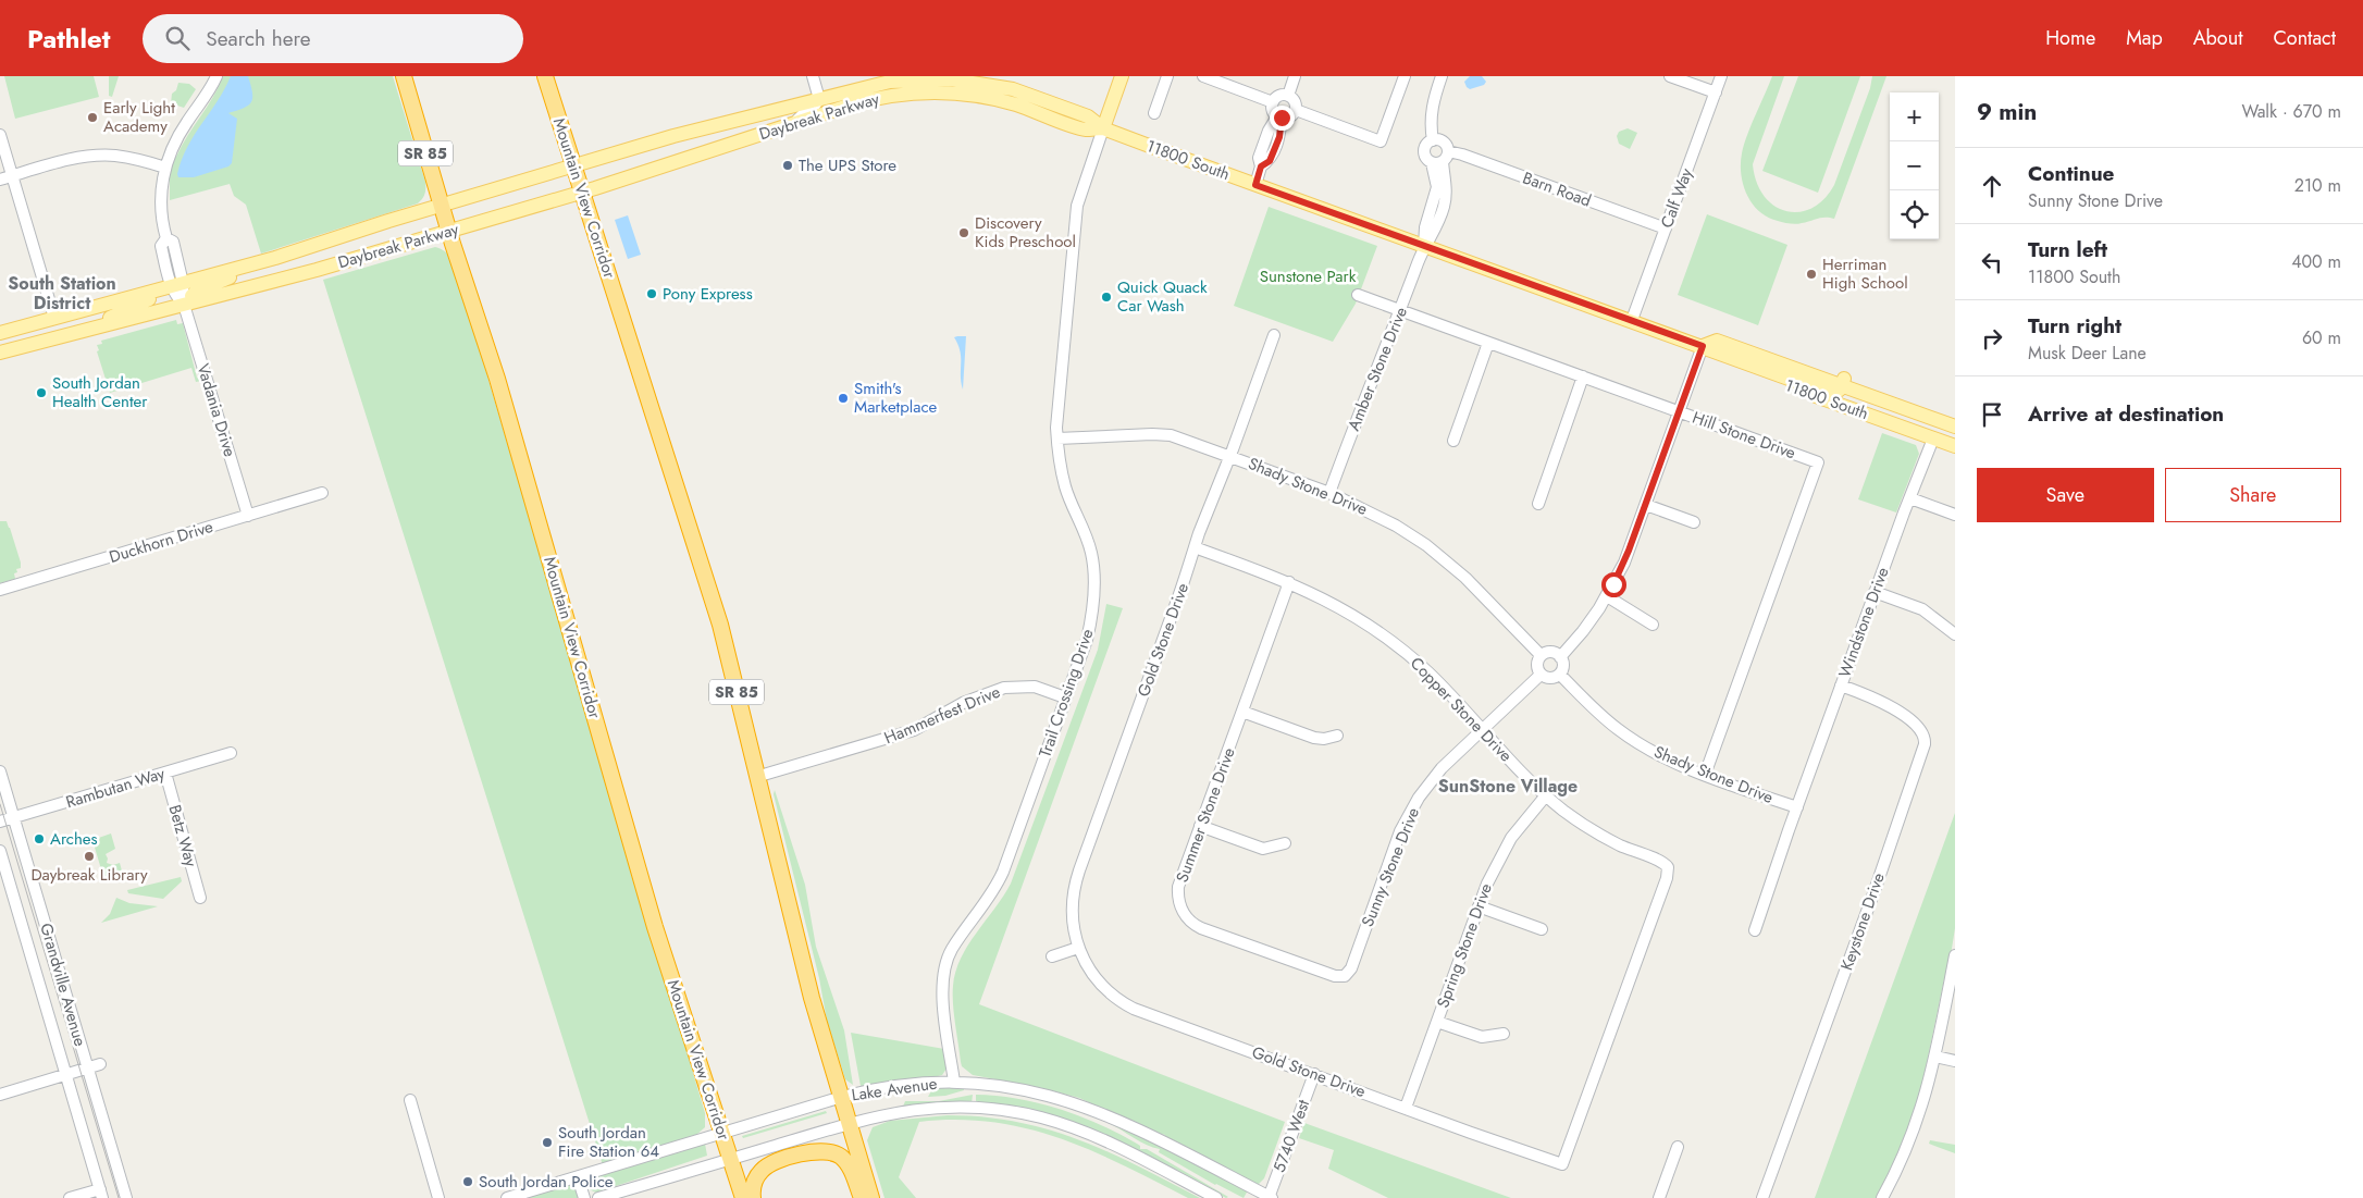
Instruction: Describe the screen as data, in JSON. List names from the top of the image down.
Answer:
{
  "streets": {
    "highway": ["SR 85", "Mountain View Corridor"],
    "main road": ["Daybreak Parkway", "11800 South"],
    "street": [
      "Barn Road",
      "Calf Way",
      "Amber Stone Drive",
      "Vadania Drive",
      "Hill Stone Drive",
      "Shady Stone Drive",
      "Duckhorn Drive",
      "Windstone Drive",
      "Gold Stone Drive",
      "Trail Crossing Drive",
      "Copper Stone Drive",
      "Hammerfest Drive",
      "Rambutan Way",
      "Summer Stone Drive",
      "Betz Way",
      "Sunny Stone Drive",
      "Keystone Drive",
      "Spring Stone Drive",
      "Grandville Avenue",
      "Lake Avenue",
      "5740 West"
    ]
  },
  "crossings": [
    ["Daybreak Parkway", "11800 South"],
    ["Daybreak Parkway", "Mountain View Corridor"],
    ["Daybreak Parkway", "Vadania Drive"],
    ["Daybreak Parkway", "Trail Crossing Drive"],
    ["11800 South", "Calf Way"],
    ["11800 South", "Amber Stone Drive"],
    ["11800 South", "Windstone Drive"],
    ["11800 South", "Trail Crossing Drive"],
    ["Barn Road", "Calf Way"],
    ["Barn Road", "Amber Stone Drive"],
    ["Mountain View Corridor", "Hammerfest Drive"],
    ["Mountain View Corridor", "Lake Avenue"],
    ["Amber Stone Drive", "Hill Stone Drive"],
    ["Amber Stone Drive", "Shady Stone Drive"],
    ["Vadania Drive", "Duckhorn Drive"],
    ["Hill Stone Drive", "Shady Stone Drive"],
    ["Shady Stone Drive", "Windstone Drive"],
    ["Shady Stone Drive", "Gold Stone Drive"],
    ["Shady Stone Drive", "Trail Crossing Drive"],
    ["Shady Stone Drive", "Sunny Stone Drive"],
    ["Windstone Drive", "Keystone Drive"],
    ["Gold Stone Drive", "Copper Stone Drive"],
    ["Gold Stone Drive", "Spring Stone Drive"],
    ["Gold Stone Drive", "5740 West"],
    ["Trail Crossing Drive", "Hammerfest Drive"],
    ["Trail Crossing Drive", "Lake Avenue"],
    ["Copper Stone Drive", "Summer Stone Drive"],
    ["Copper Stone Drive", "Sunny Stone Drive"],
    ["Copper Stone Drive", "Spring Stone Drive"],
    ["Rambutan Way", "Betz Way"],
    ["Rambutan Way", "Grandville Avenue"],
    ["Summer Stone Drive", "Sunny Stone Drive"],
    ["Lake Avenue", "5740 West"]
  ],
  "districts": ["South Station District", "SunStone Village"],
  "parks": ["Sunstone Park"],
  "places": [
    "Early Light Academy",
    "The UPS Store",
    "Discovery Kids Preschool",
    "Herriman High School",
    "Pony Express",
    "Quick Quack Car Wash",
    "South Jordan Health Center",
    "Smith's Marketplace",
    "Arches",
    "Daybreak Library",
    "South Jordan Fire Station 64",
    "South Jordan Police"
  ],
  "page": {
    "header": "Pathlet",
    "search": "Search here",
    "nav": [
      "Home",
      "Map",
      "About",
      "Contact"
    ],
    "heading": ["9 min", "Walk · 670 m"],
    "map_buttons": ["+", "−"],
    "list": [
      ["Continue", "Sunny Stone Drive", "210 m"],
      ["Turn left", "11800 South", "400 m"],
      ["Turn right", "Musk Deer Lane", "60 m"],
      "Arrive at destination"
    ],
    "buttons": ["Save", "Share"]
  }
}
